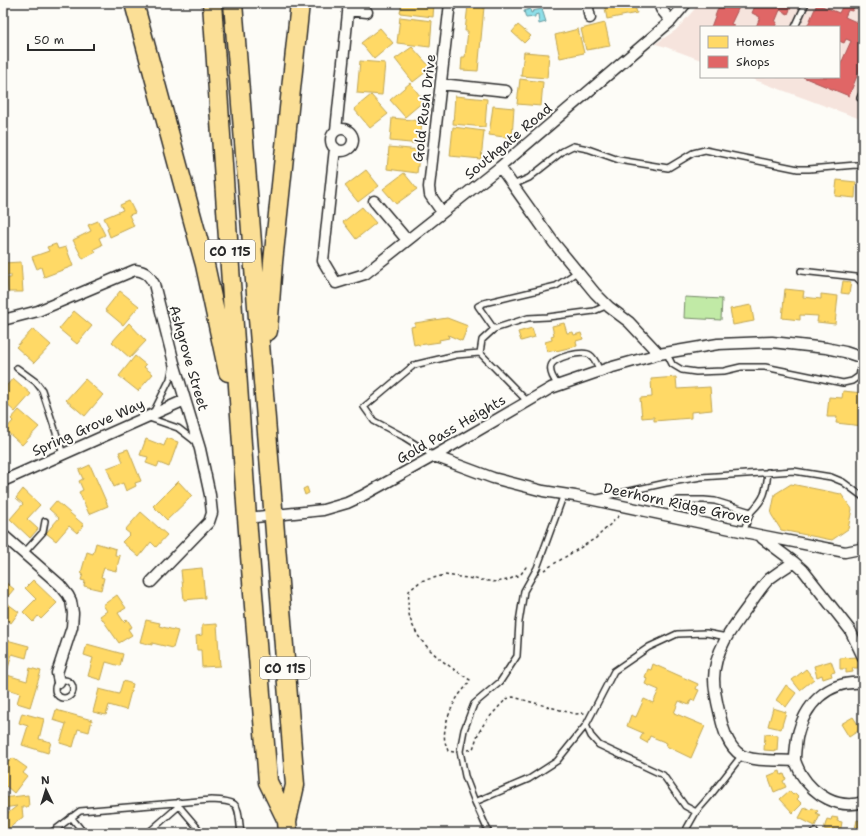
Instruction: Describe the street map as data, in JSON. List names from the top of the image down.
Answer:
{
  "streets": {
    "highway": ["CO 115"],
    "street": [
      "Gold Rush Drive",
      "Southgate Road",
      "Ashgrove Street",
      "Spring Grove Way",
      "Gold Pass Heights",
      "Deerhorn Ridge Grove"
    ]
  },
  "crossings": [
    ["Gold Rush Drive", "Southgate Road"],
    ["CO 115", "Gold Pass Heights"],
    ["Ashgrove Street", "Spring Grove Way"],
    ["Gold Pass Heights", "Deerhorn Ridge Grove"]
  ],
  "legend": ["Homes", "Shops"],
  "scale_bar": "50 m",
  "north": "top"
}
